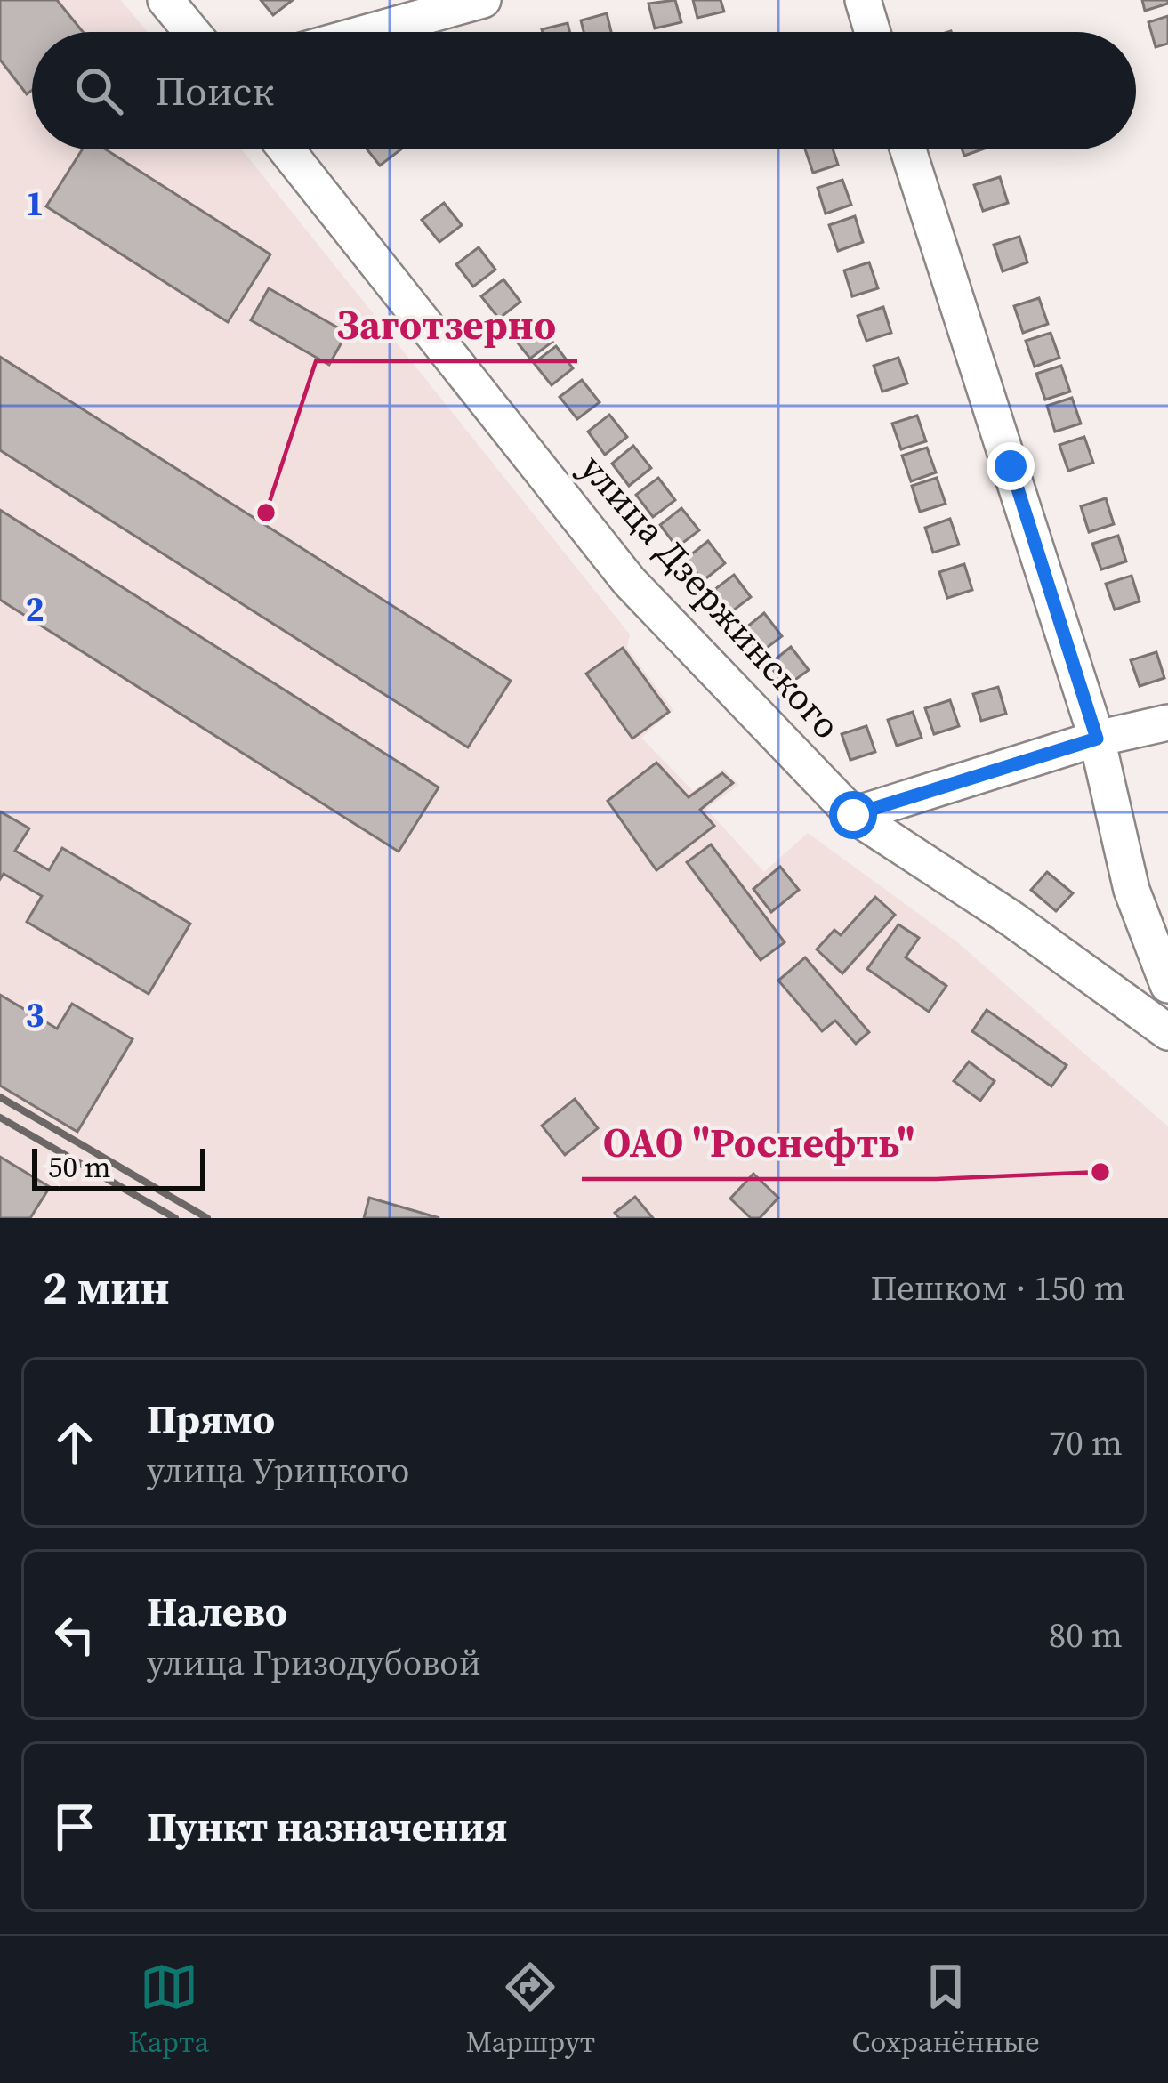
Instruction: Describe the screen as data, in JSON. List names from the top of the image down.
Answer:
{
  "streets": {
    "street": ["улица Дзержинского"]
  },
  "places": ["Заготзерно", "ОАО \"Роснефть\""],
  "scale_bar": "50 m",
  "page": {
    "search": "Поиск",
    "scale": "50 m",
    "heading": ["2 мин", "Пешком · 150 m"],
    "list": [
      ["Прямо", "улица Урицкого", "70 m"],
      ["Налево", "улица Гризодубовой", "80 m"],
      "Пункт назначения"
    ],
    "nav": ["Карта", "Маршрут", "Сохранённые"]
  },
  "grid": {
    "rows": ["1", "2", "3"]
  }
}
